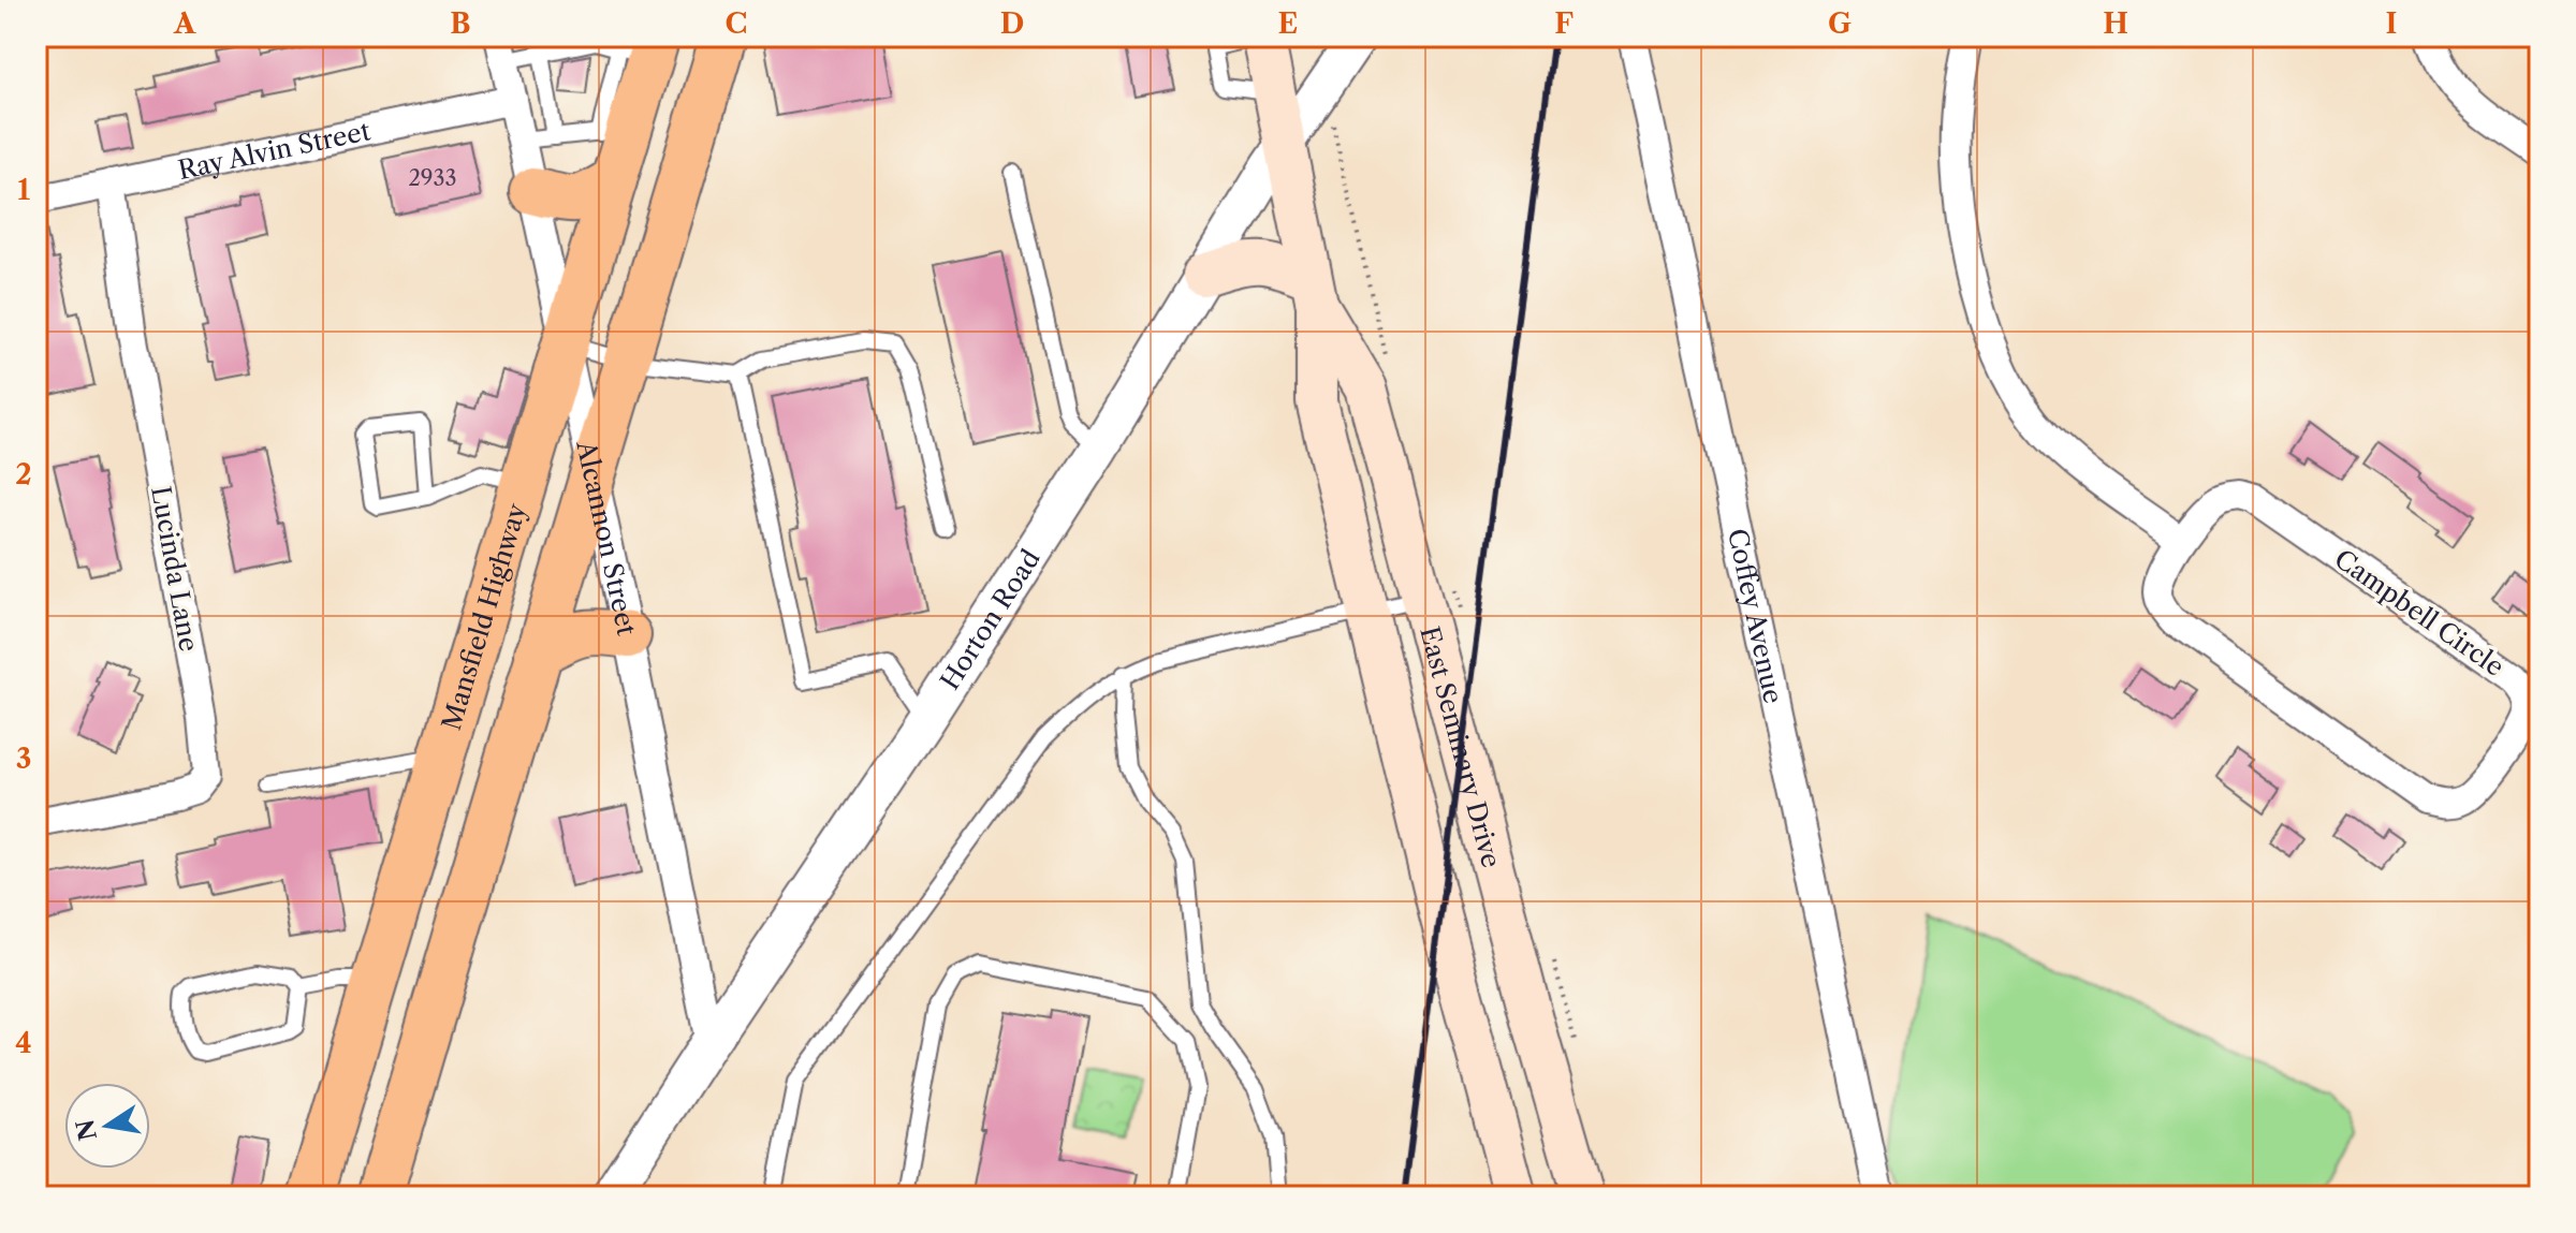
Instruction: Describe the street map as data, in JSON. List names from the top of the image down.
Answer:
{
  "streets": {
    "main road": ["Mansfield Highway", "East Seminary Drive"],
    "street": [
      "Ray Alvin Street",
      "Alcannon Street",
      "Lucinda Lane",
      "Campbell Circle",
      "Coffey Avenue",
      "Horton Road"
    ]
  },
  "crossings": [
    ["Ray Alvin Street", "Alcannon Street"],
    ["Ray Alvin Street", "Lucinda Lane"],
    ["Alcannon Street", "Mansfield Highway"],
    ["Alcannon Street", "Horton Road"],
    ["Horton Road", "East Seminary Drive"]
  ],
  "house_numbers": ["2933"],
  "north": "left",
  "grid": {
    "columns": [
      "A",
      "B",
      "C",
      "D",
      "E",
      "F",
      "G",
      "H",
      "I"
    ],
    "rows": [
      "1",
      "2",
      "3",
      "4"
    ]
  }
}
